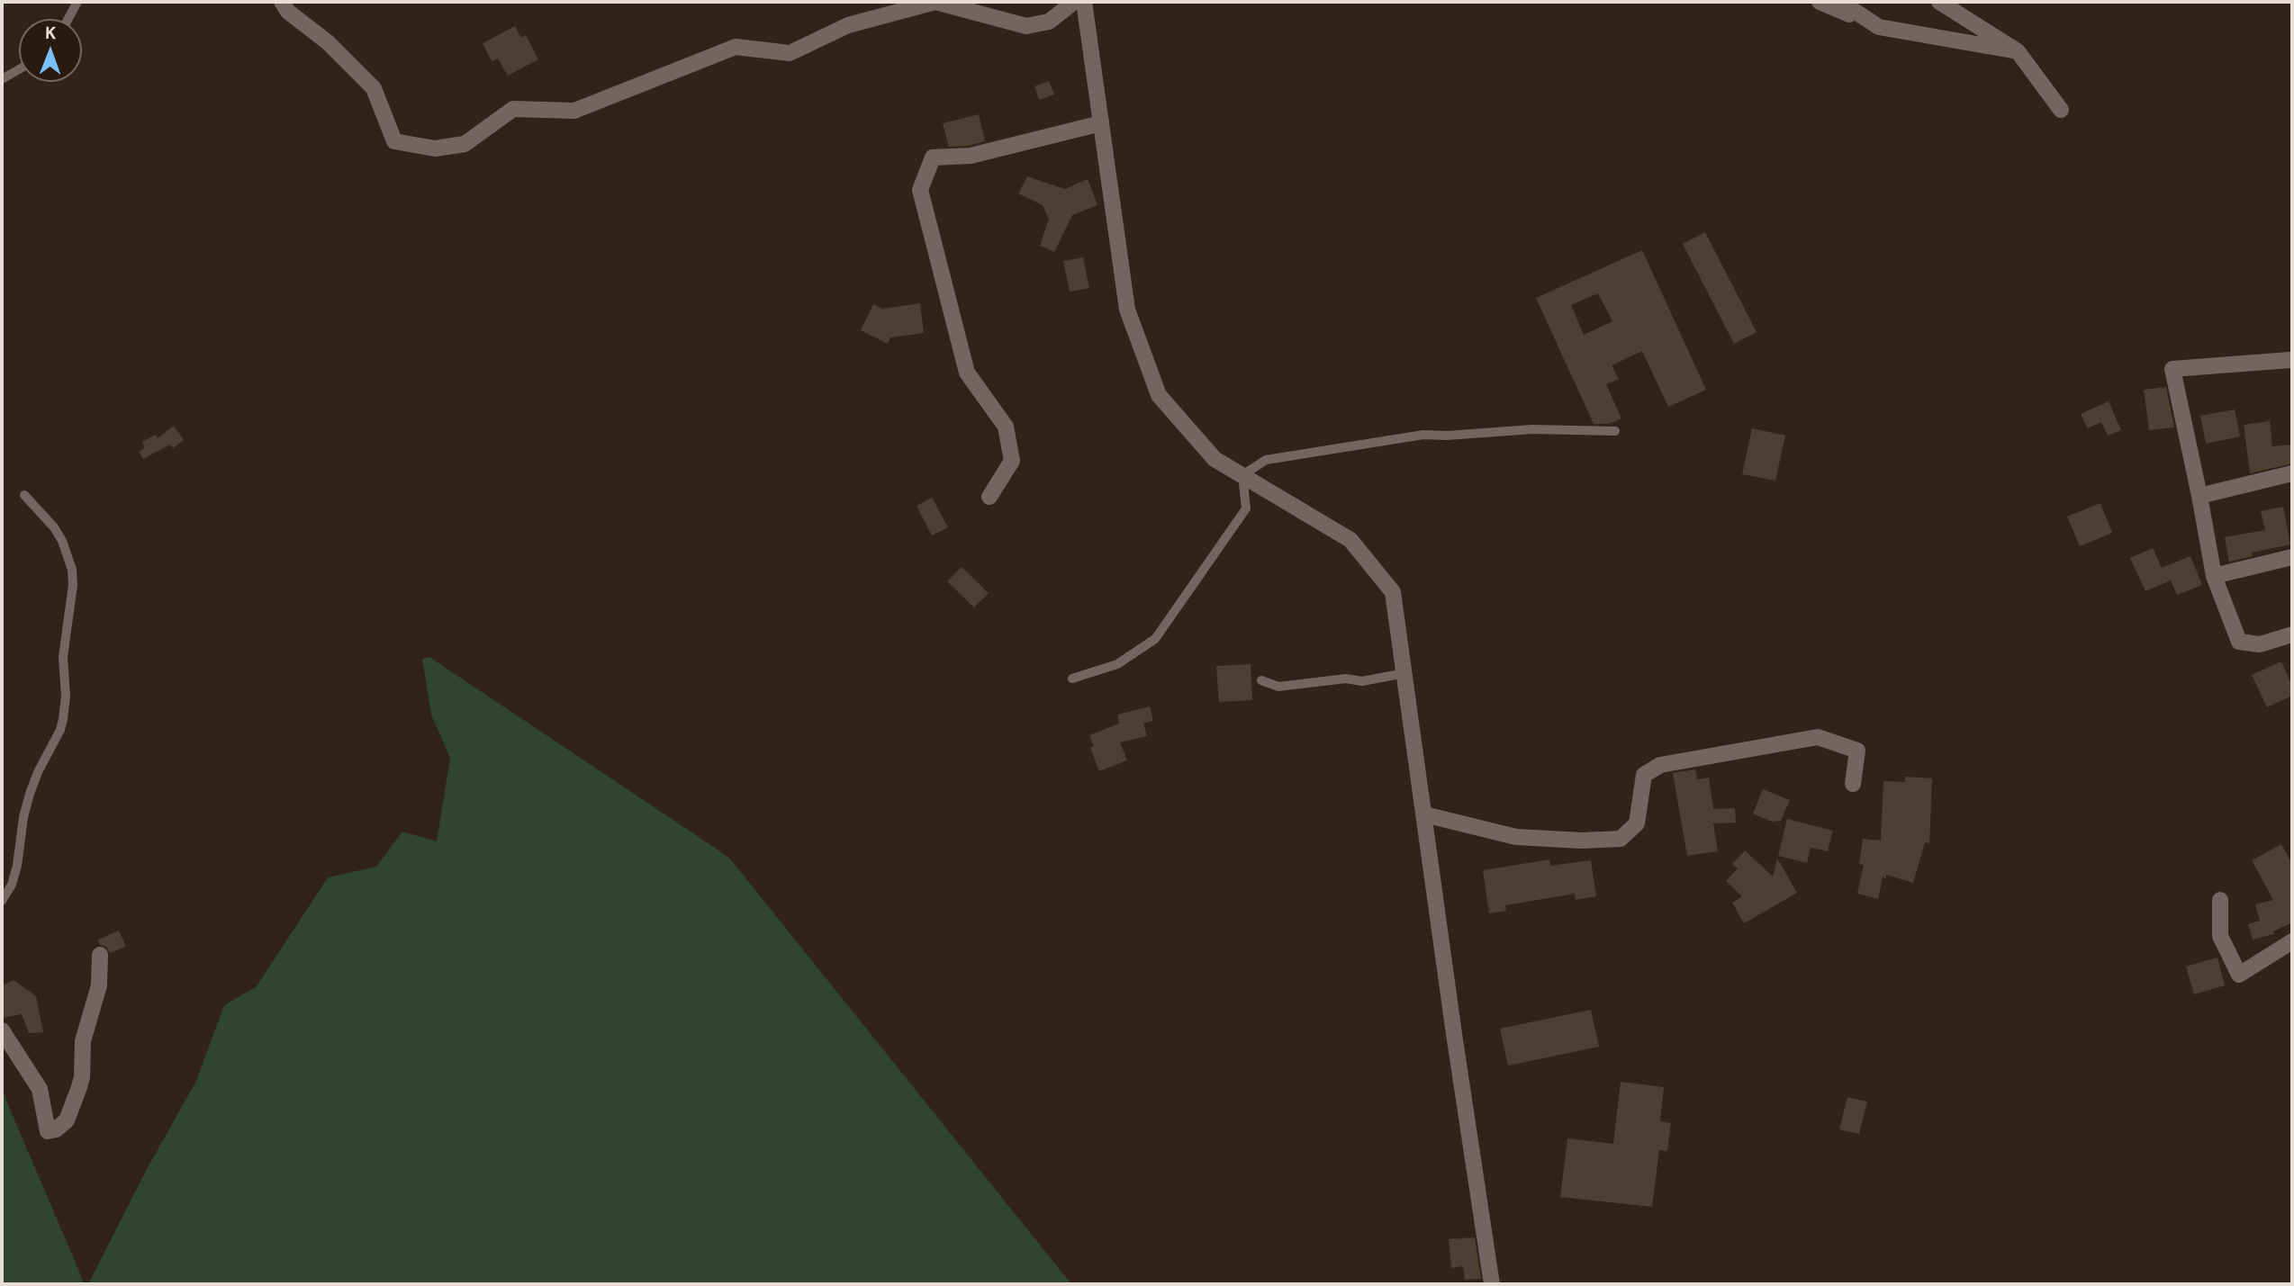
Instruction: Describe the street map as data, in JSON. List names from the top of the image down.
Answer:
{
  "north": "top"
}
